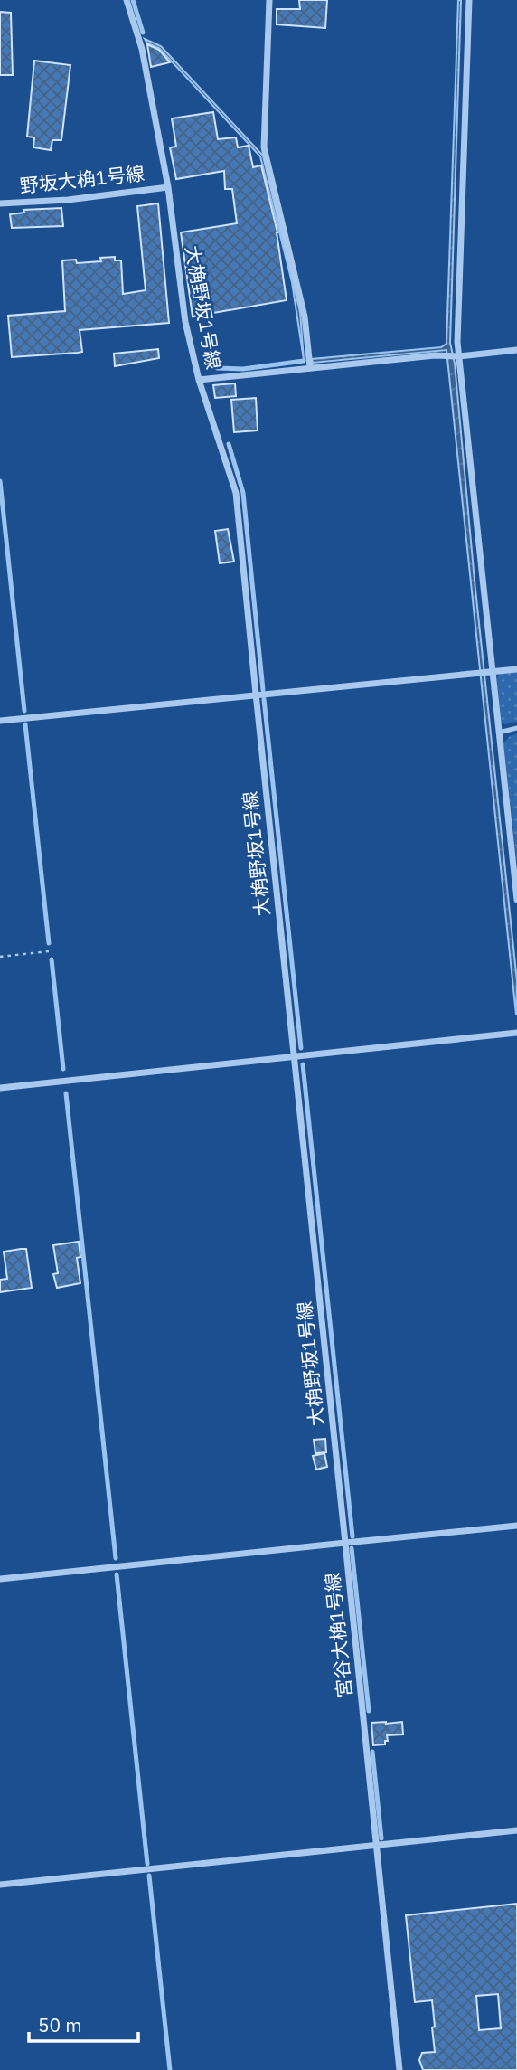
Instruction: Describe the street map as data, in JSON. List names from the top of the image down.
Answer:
{
  "streets": {
    "street": ["野坂大桷1号線", "大桷野坂1号線", "宮谷大桷1号線"]
  },
  "crossings": [
    ["野坂大桷1号線", "大桷野坂1号線"],
    ["大桷野坂1号線", "宮谷大桷1号線"]
  ],
  "scale_bar": "50 m"
}
